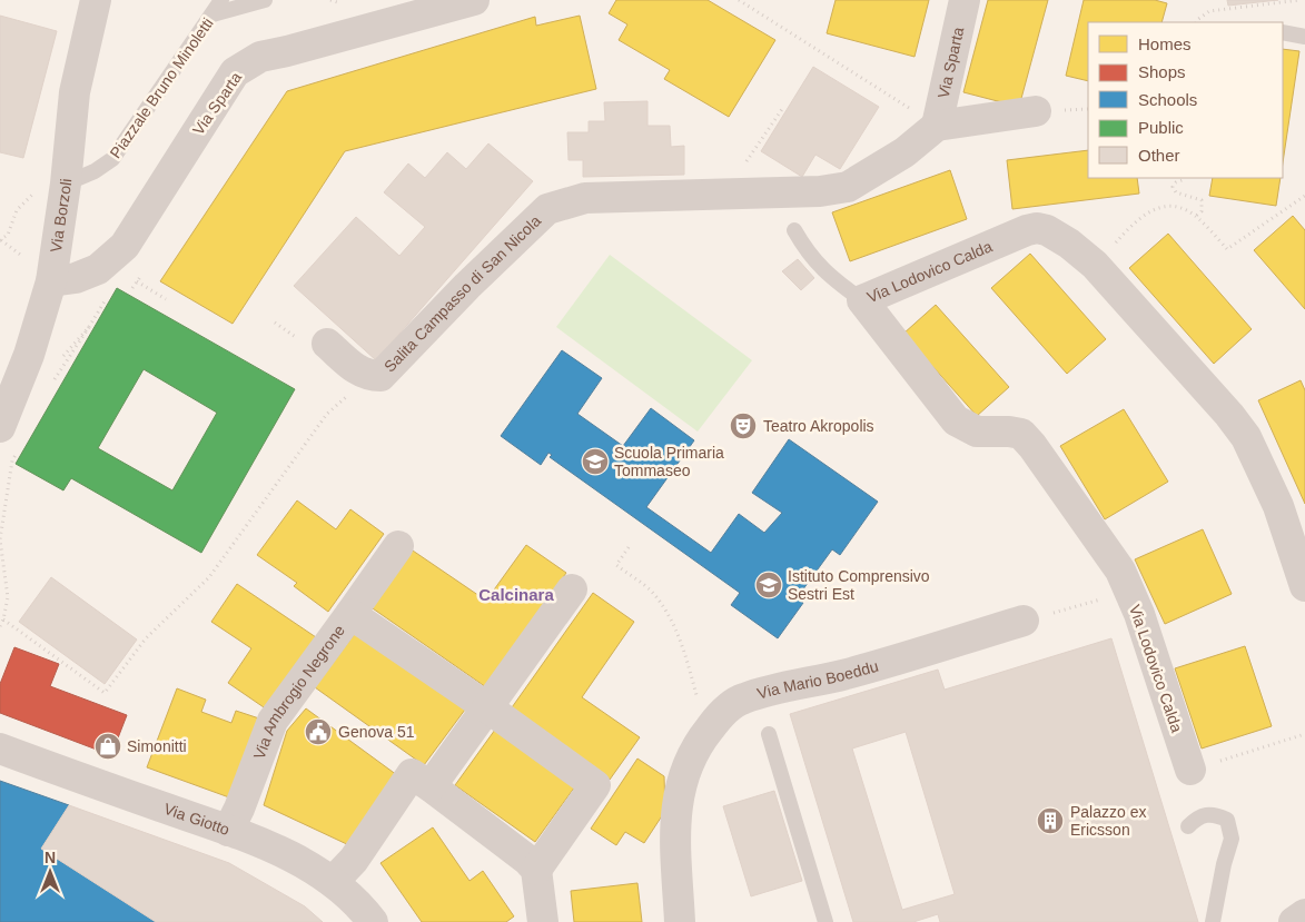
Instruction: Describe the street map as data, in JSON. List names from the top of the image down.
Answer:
{
  "streets": {
    "street": [
      "Via Sparta",
      "Via Borzoli",
      "Via Lodovico Calda",
      "Salita Campasso di San Nicola",
      "Via Mario Boeddu",
      "Via Ambrogio Negrone",
      "Via Giotto"
    ],
    "lane": ["Piazzale Bruno Minoletti"]
  },
  "crossings": [
    ["Via Sparta", "Via Borzoli"],
    ["Via Sparta", "Salita Campasso di San Nicola"],
    ["Piazzale Bruno Minoletti", "Via Borzoli"],
    ["Via Ambrogio Negrone", "Via Giotto"]
  ],
  "districts": ["Calcinara"],
  "places": {
    "theatre": ["Teatro Akropolis"],
    "school or university": ["Scuola Primaria Tommaseo", "Istituto Comprensivo Sestri Est"],
    "public building": ["Genova 51"],
    "shop": ["Simonitti"],
    "building": ["Palazzo ex Ericsson"]
  },
  "legend": [
    "Homes",
    "Shops",
    "Schools",
    "Public",
    "Other"
  ],
  "north": "top"
}
